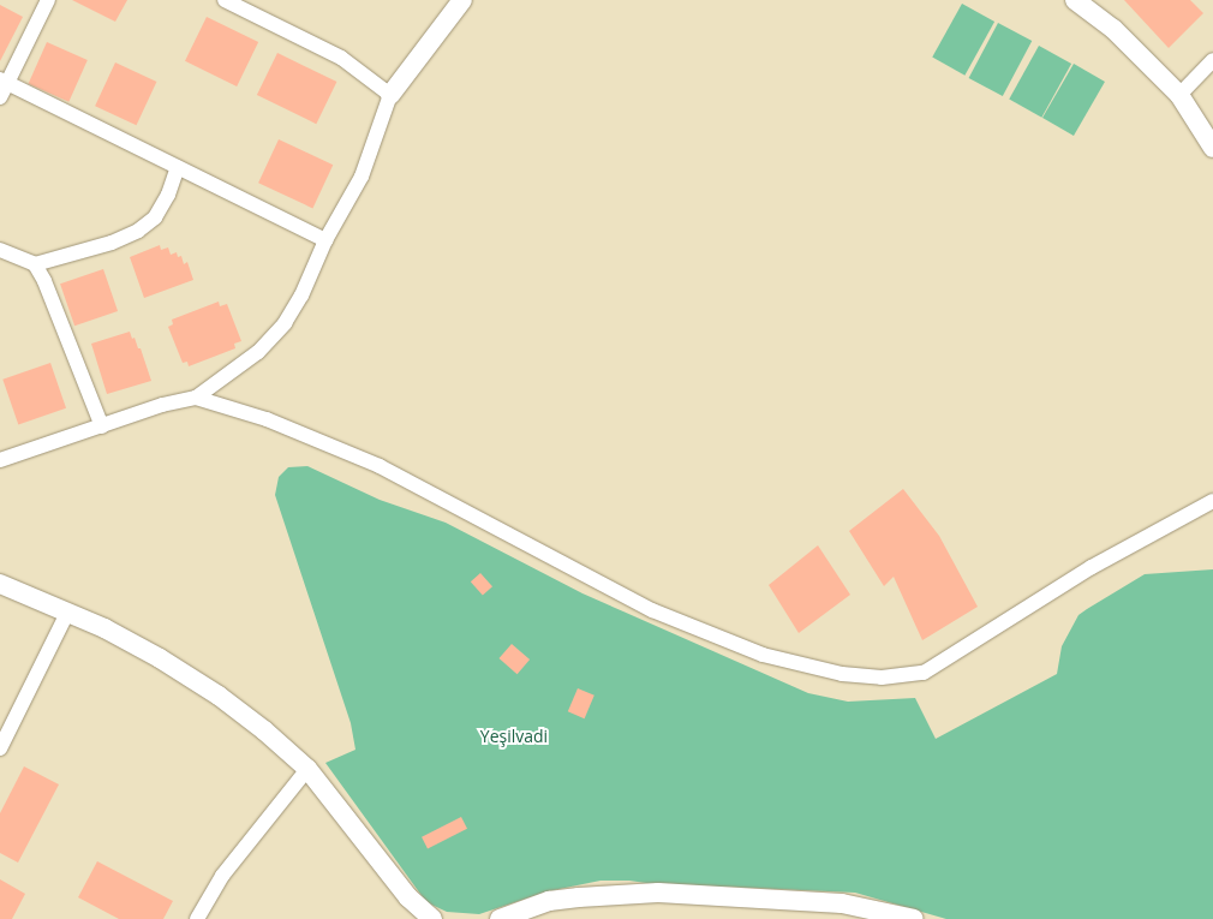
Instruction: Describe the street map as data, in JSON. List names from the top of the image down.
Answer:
{
  "parks": ["Yeşilvadi"]
}
